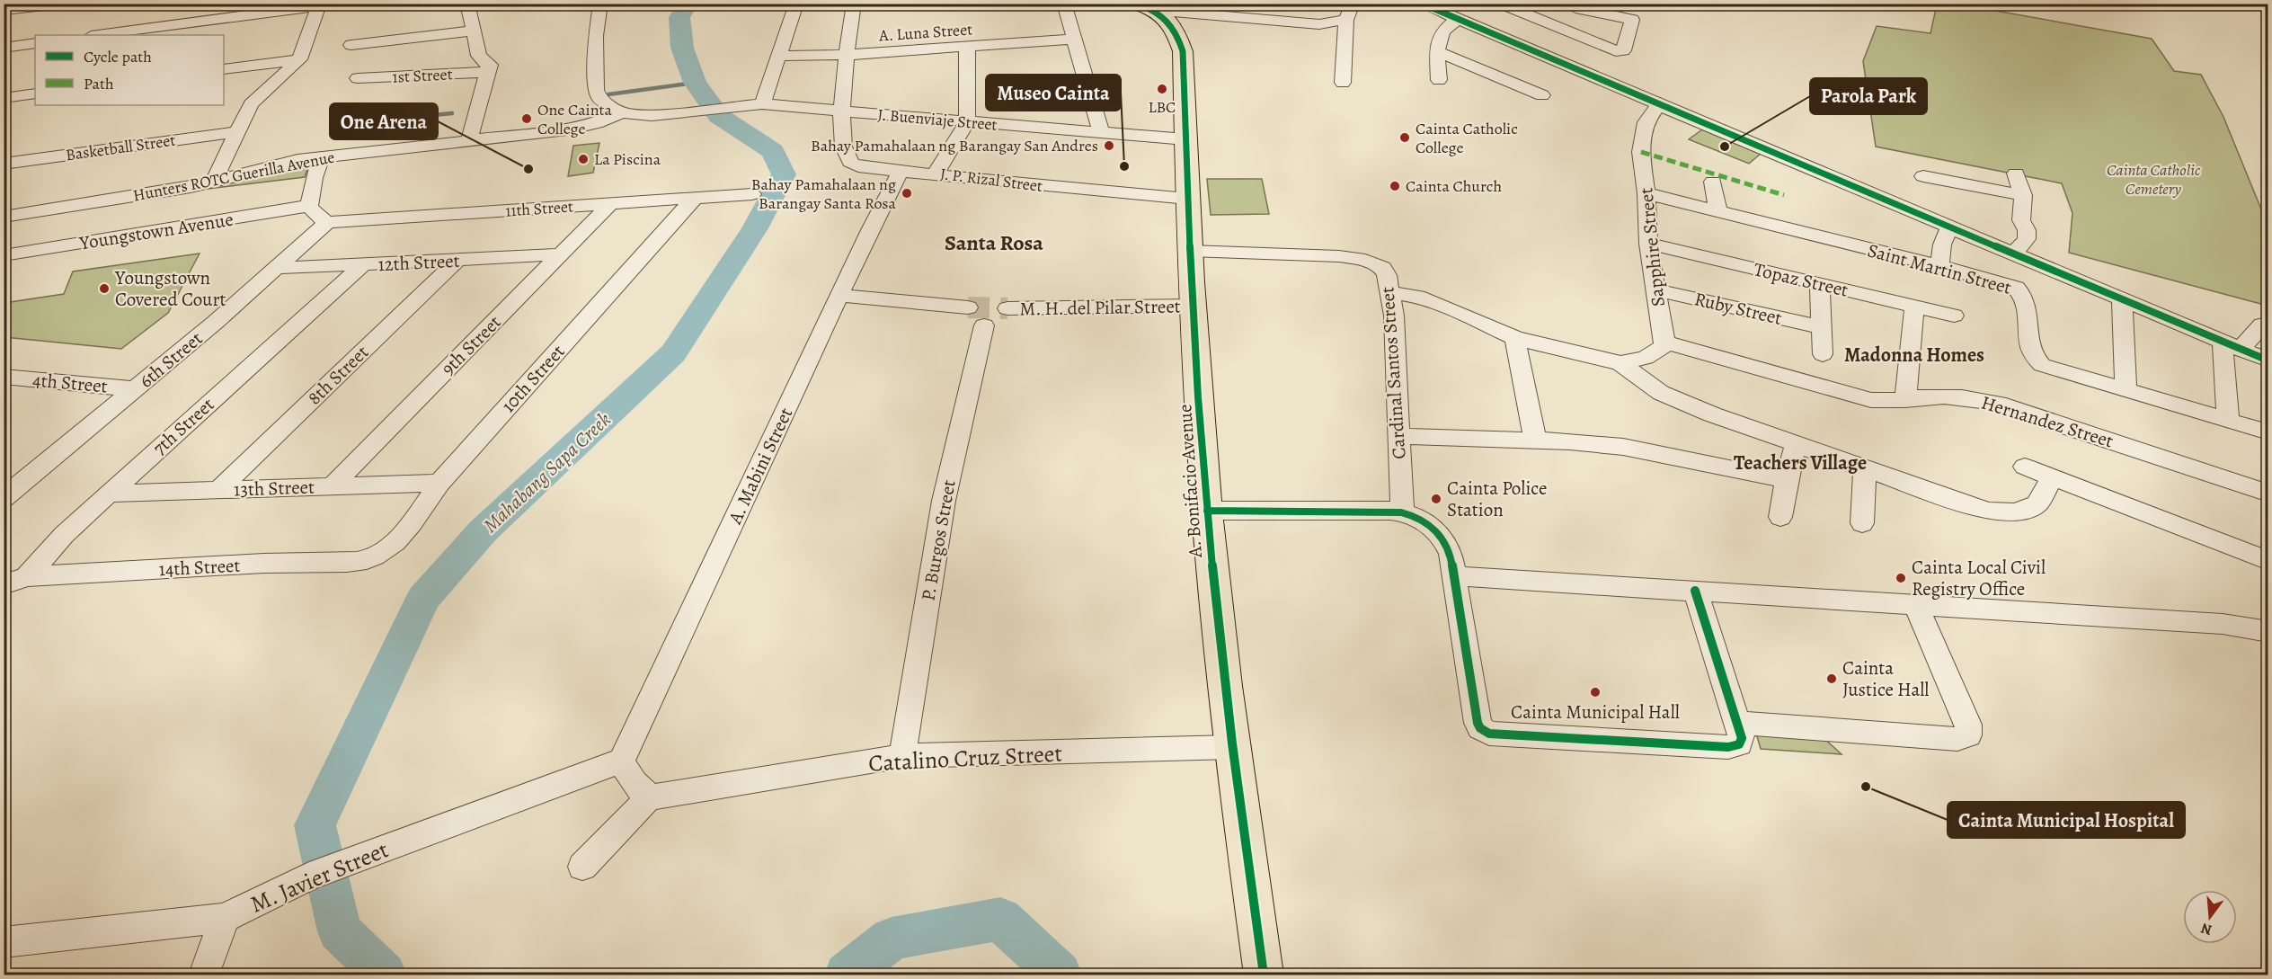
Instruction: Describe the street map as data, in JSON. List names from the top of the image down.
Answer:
{
  "streets": {
    "main road": ["A. Bonifacio Avenue"],
    "street": [
      "A. Luna Street",
      "1st Street",
      "J. Buenviaje Street",
      "Basketball Street",
      "Hunters ROTC Guerilla Avenue",
      "J. P. Rizal Street",
      "11th Street",
      "Youngstown Avenue",
      "Sapphire Street",
      "12th Street",
      "Saint Martin Street",
      "Topaz Street",
      "M. H. del Pilar Street",
      "Ruby Street",
      "9th Street",
      "6th Street",
      "Cardinal Santos Street",
      "8th Street",
      "10th Street",
      "4th Street",
      "Hernandez Street",
      "7th Street",
      "A. Mabini Street",
      "13th Street",
      "P. Burgos Street",
      "14th Street",
      "Catalino Cruz Street",
      "M. Javier Street"
    ]
  },
  "crossings": [
    ["A. Luna Street", "J. P. Rizal Street"],
    ["J. Buenviaje Street", "Hunters ROTC Guerilla Avenue"],
    ["J. Buenviaje Street", "J. P. Rizal Street"],
    ["J. Buenviaje Street", "A. Bonifacio Avenue"],
    ["J. P. Rizal Street", "A. Mabini Street"],
    ["J. P. Rizal Street", "A. Bonifacio Avenue"],
    ["11th Street", "9th Street"],
    ["11th Street", "6th Street"],
    ["11th Street", "10th Street"],
    ["Sapphire Street", "Saint Martin Street"],
    ["Sapphire Street", "Topaz Street"],
    ["Sapphire Street", "Ruby Street"],
    ["Sapphire Street", "Hernandez Street"],
    ["12th Street", "9th Street"],
    ["12th Street", "6th Street"],
    ["12th Street", "8th Street"],
    ["12th Street", "7th Street"],
    ["M. H. del Pilar Street", "A. Bonifacio Avenue"],
    ["9th Street", "13th Street"],
    ["6th Street", "4th Street"],
    ["Cardinal Santos Street", "A. Bonifacio Avenue"],
    ["8th Street", "13th Street"],
    ["10th Street", "13th Street"],
    ["10th Street", "14th Street"],
    ["7th Street", "13th Street"],
    ["7th Street", "14th Street"],
    ["A. Mabini Street", "M. Javier Street"],
    ["A. Bonifacio Avenue", "Catalino Cruz Street"],
    ["P. Burgos Street", "Catalino Cruz Street"]
  ],
  "districts": ["Santa Rosa", "Madonna Homes", "Teachers Village"],
  "water": ["Mahabang Sapa Creek"],
  "parks": ["Cainta Catholic Cemetery"],
  "places": [
    "LBC",
    "One Cainta College",
    "Cainta Catholic College",
    "Bahay Pamahalaan ng Barangay San Andres",
    "Parola Park",
    "La Piscina",
    "Museo Cainta",
    "One Arena",
    "Cainta Church",
    "Bahay Pamahalaan ng Barangay Santa Rosa",
    "Youngstown Covered Court",
    "Cainta Police Station",
    "Cainta Local Civil Registry Office",
    "Cainta Justice Hall",
    "Cainta Municipal Hall",
    "Cainta Municipal Hospital"
  ],
  "legend": ["Cycle path", "Path"],
  "north": "bottom"
}
